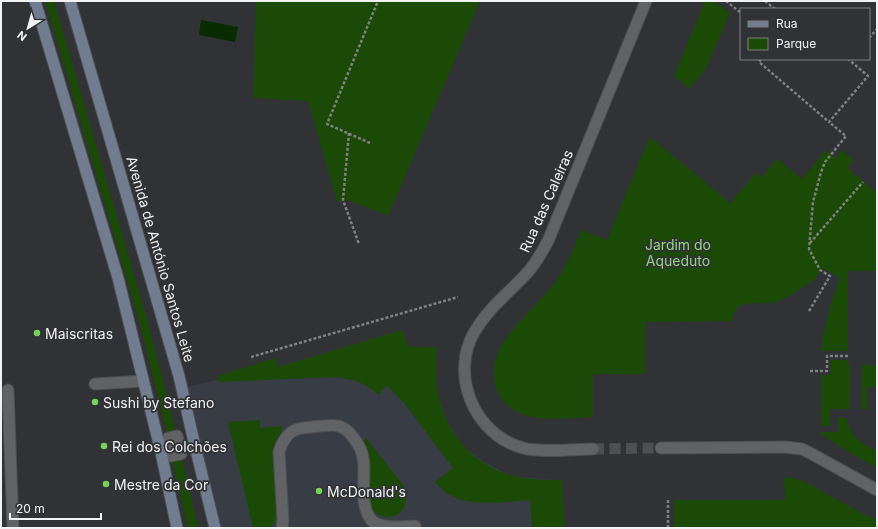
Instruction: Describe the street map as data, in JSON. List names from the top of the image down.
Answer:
{
  "streets": {
    "main road": ["Avenida de António Santos Leite"],
    "street": ["Rua das Caleiras"]
  },
  "parks": ["Jardim do Aqueduto"],
  "places": [
    "Maiscritas",
    "Sushi by Stefano",
    "Rei dos Colchões",
    "Mestre da Cor",
    "McDonald's"
  ],
  "legend": ["Rua", "Parque"],
  "scale_bar": "20 m",
  "north": "bottom left"
}
